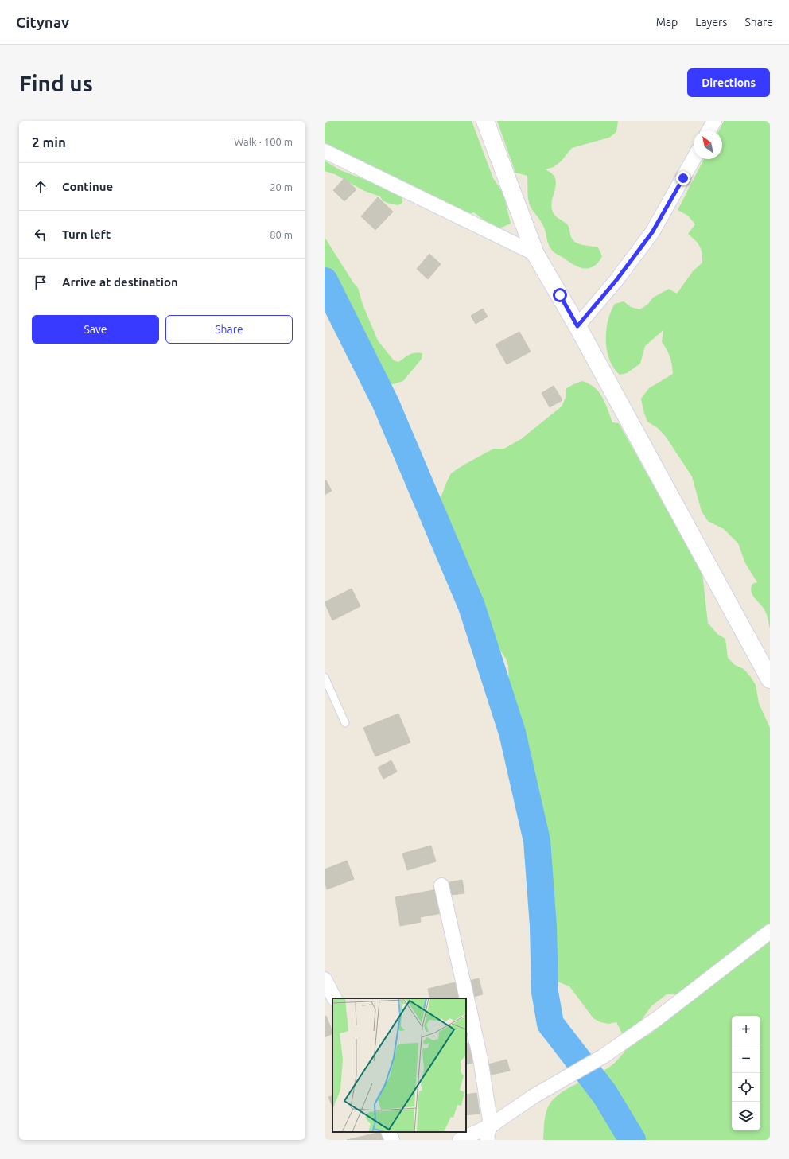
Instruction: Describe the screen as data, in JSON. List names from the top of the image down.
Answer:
{
  "north": "top left",
  "page": {
    "header": "Citynav",
    "nav": ["Map", "Layers", "Share"],
    "buttons": [
      "Directions",
      ["Save", "Share"]
    ],
    "title": "Find us",
    "heading": ["2 min", "Walk · 100 m"],
    "list": [
      ["Continue", "20 m"],
      ["Turn left", "80 m"],
      "Arrive at destination"
    ],
    "map_buttons": ["+", "−"]
  }
}
